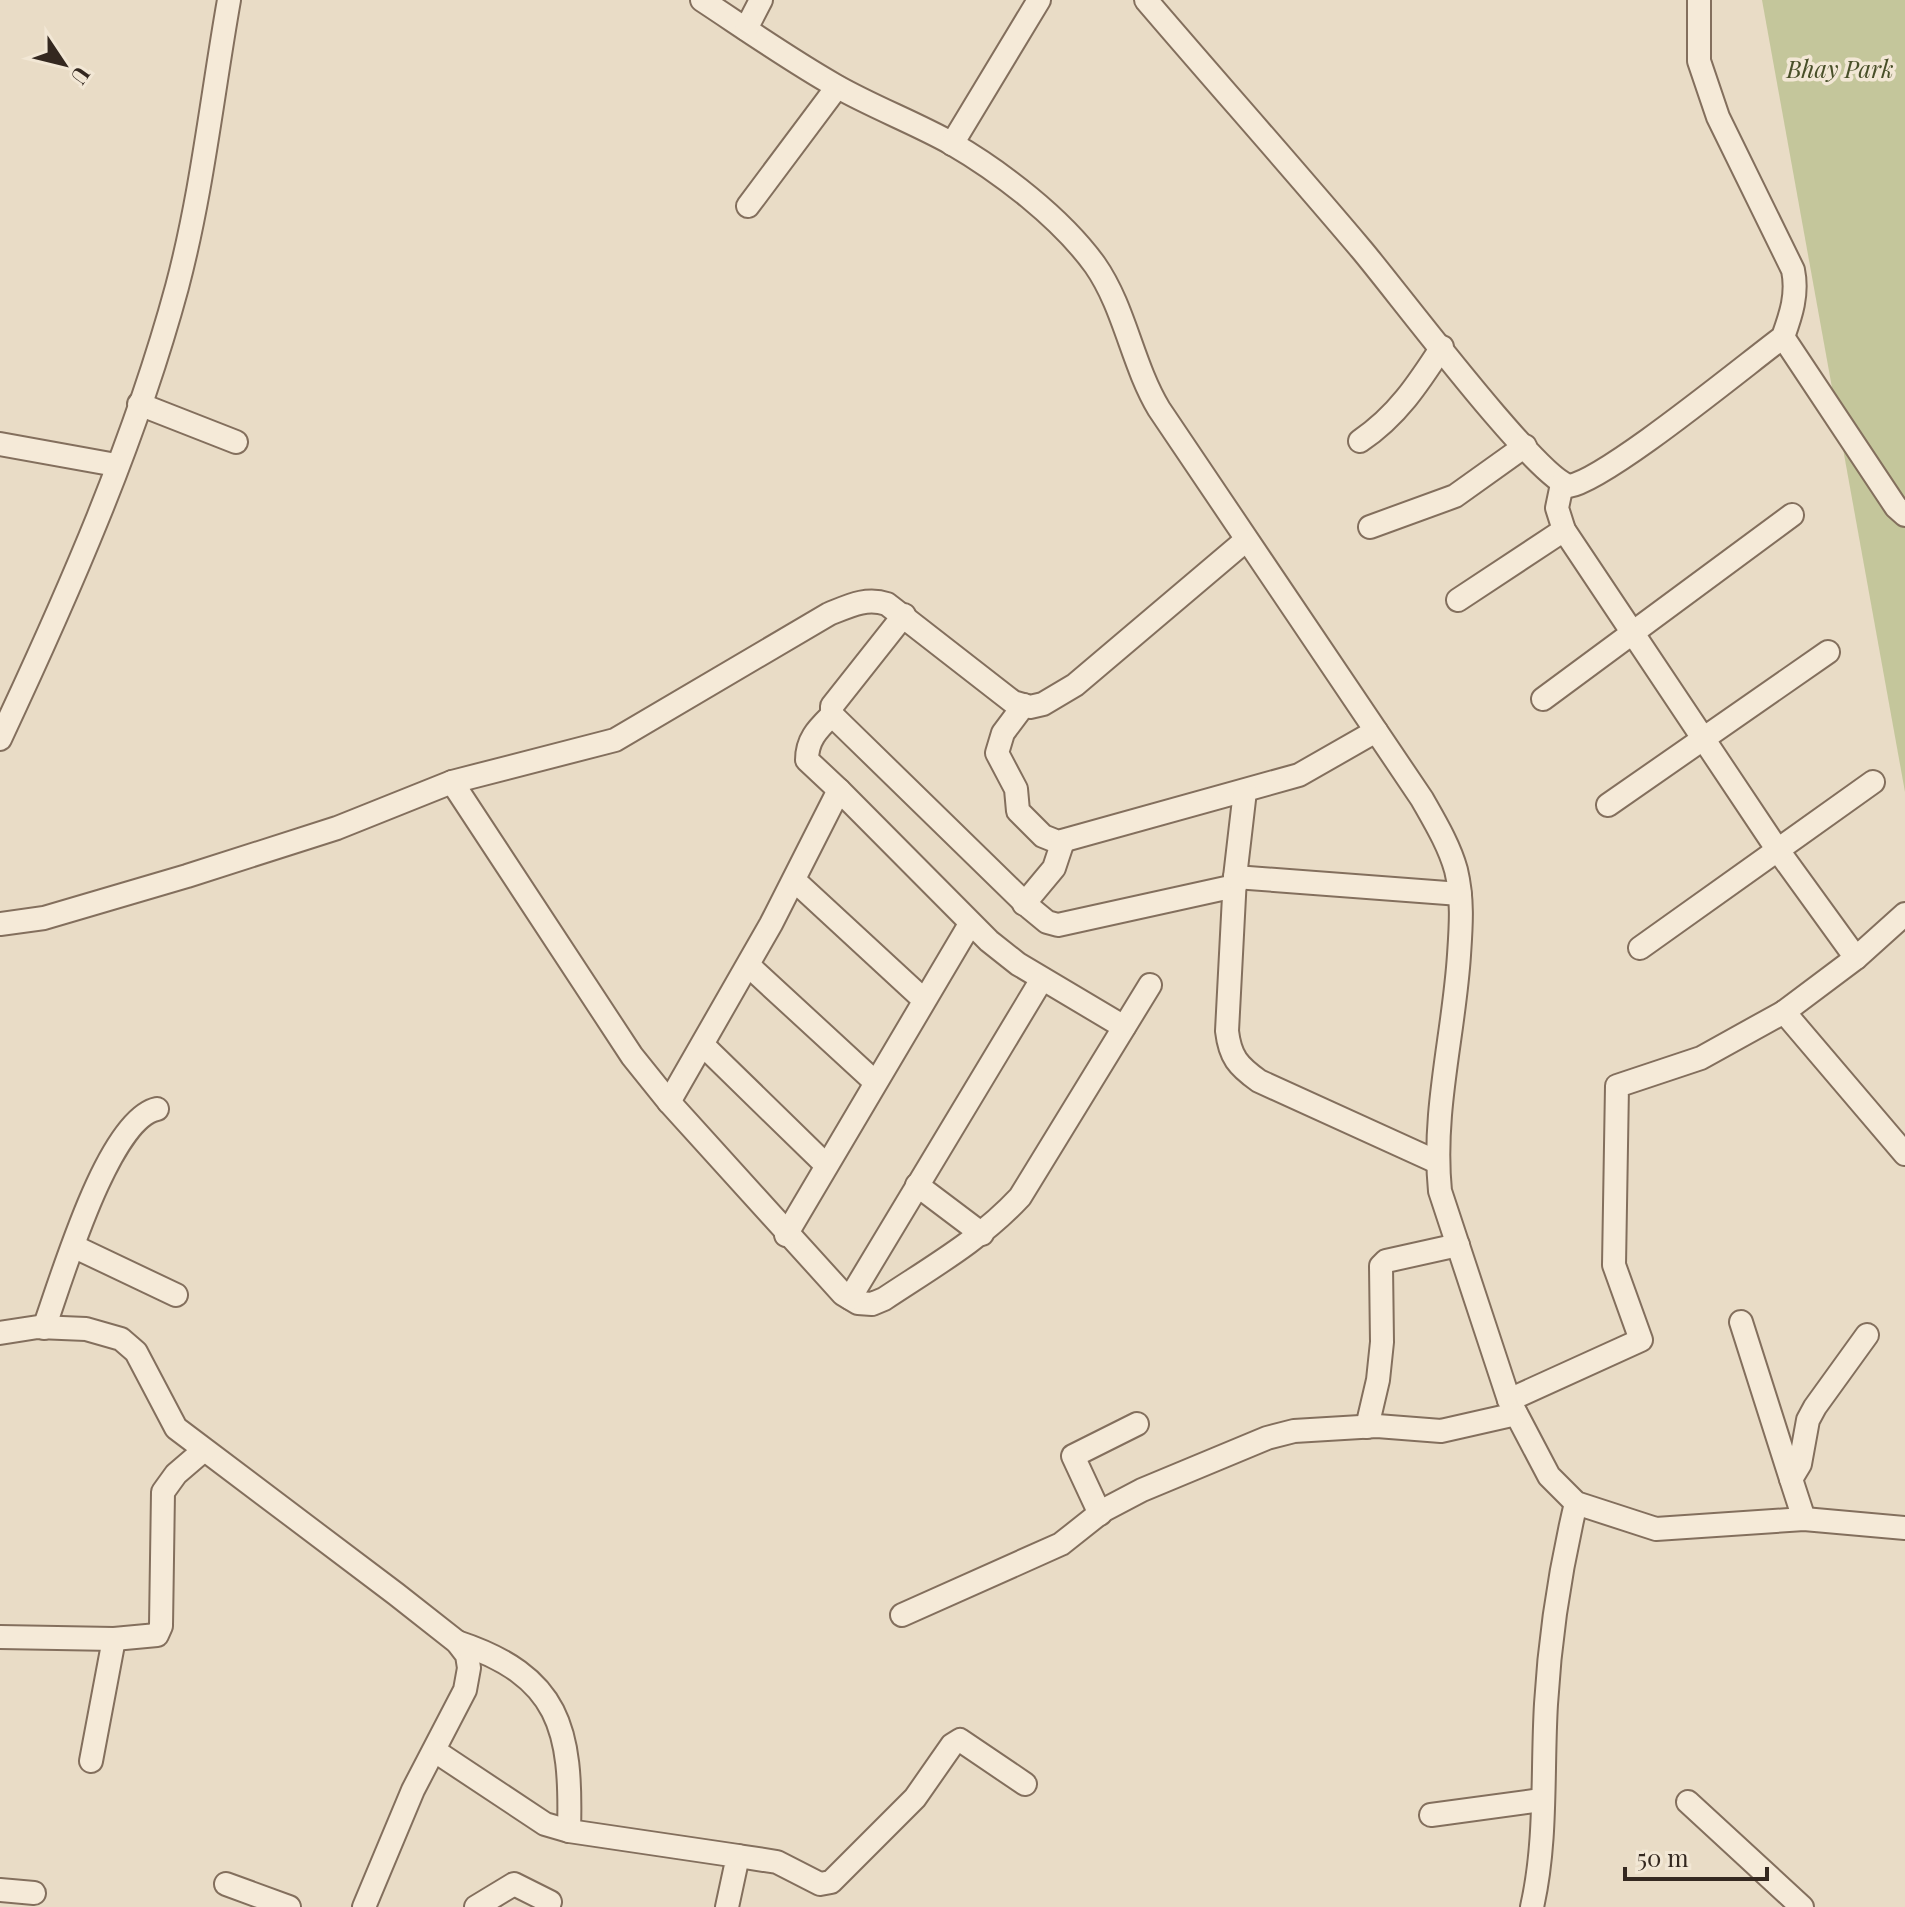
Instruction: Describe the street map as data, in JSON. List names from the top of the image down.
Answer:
{
  "parks": ["Bhay Park"],
  "scale_bar": "50 m",
  "north": "bottom right"
}
